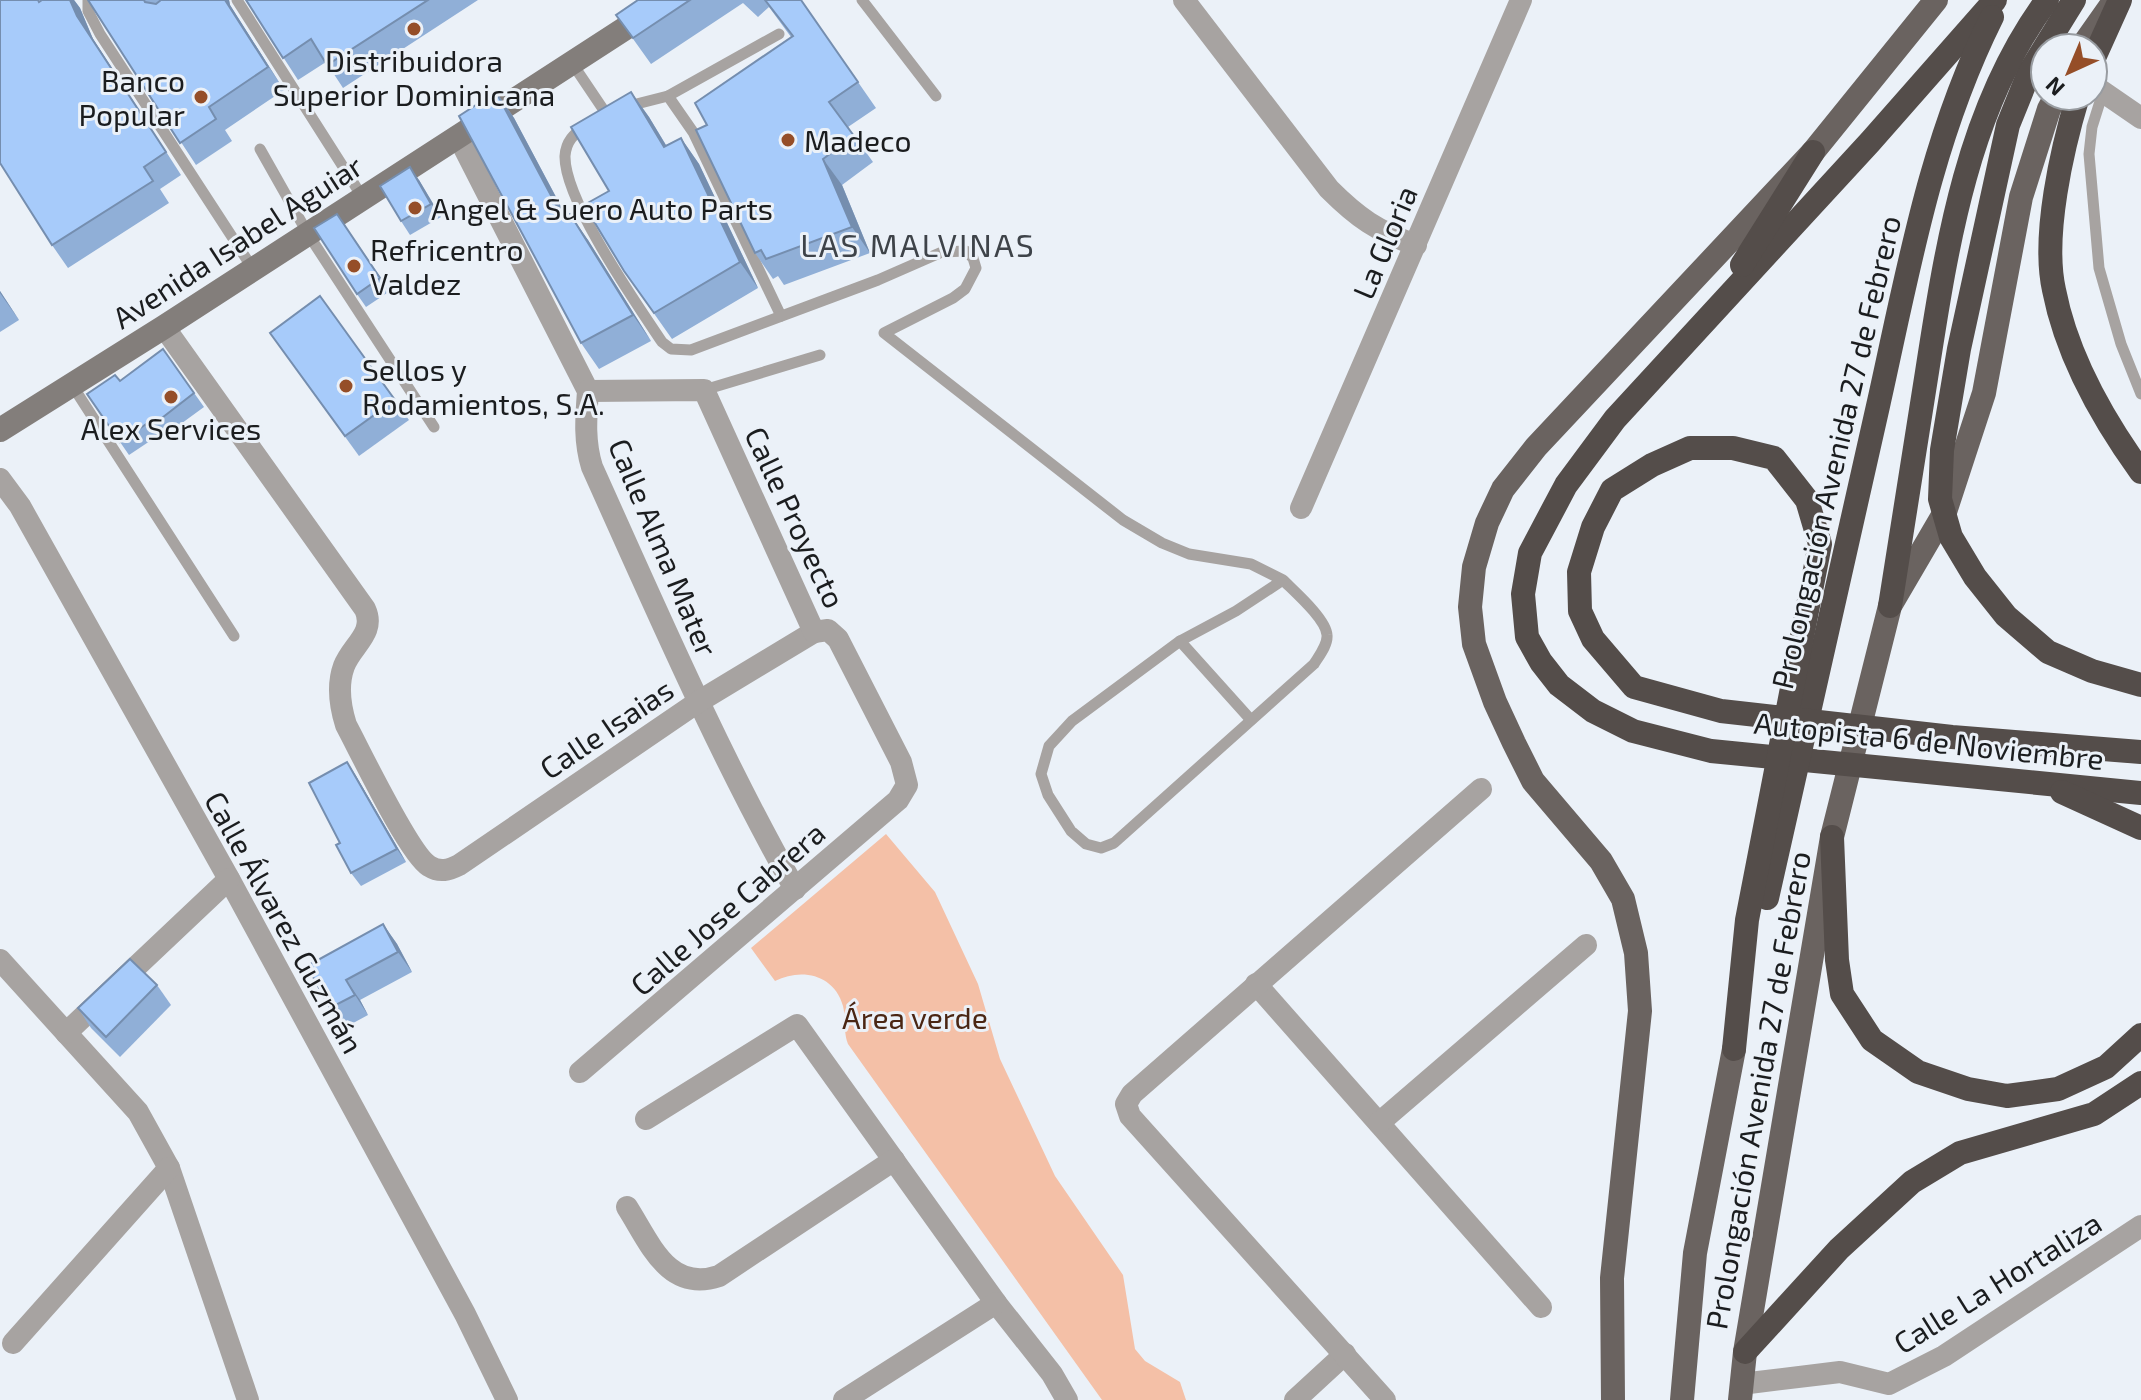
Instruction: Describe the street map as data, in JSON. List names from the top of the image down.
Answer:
{
  "streets": {
    "highway": ["Prolongación Avenida 27 de Febrero", "Autopista 6 de Noviembre"],
    "main road": ["Avenida Isabel Aguiar"],
    "street": [
      "La Gloria",
      "Calle Proyecto",
      "Calle Alma Mater",
      "Calle Isaias",
      "Calle Jose Cabrera",
      "Calle Álvarez Guzmán",
      "Calle La Hortaliza"
    ]
  },
  "crossings": [
    ["Avenida Isabel Aguiar", "Calle Isaias"],
    ["Prolongación Avenida 27 de Febrero", "Autopista 6 de Noviembre"],
    ["Prolongación Avenida 27 de Febrero", "Calle La Hortaliza"],
    ["Calle Proyecto", "Calle Isaias"],
    ["Calle Proyecto", "Calle Jose Cabrera"],
    ["Calle Alma Mater", "Calle Isaias"],
    ["Calle Alma Mater", "Calle Jose Cabrera"]
  ],
  "districts": ["LAS MALVINAS"],
  "parks": ["Área verde"],
  "places": [
    "Distribuidora Superior Dominicana",
    "Banco Popular",
    "Madeco",
    "Angel & Suero Auto Parts",
    "Refricentro Valdez",
    "Sellos y Rodamientos, S.A.",
    "Alex Services"
  ],
  "north": "bottom left"
}
